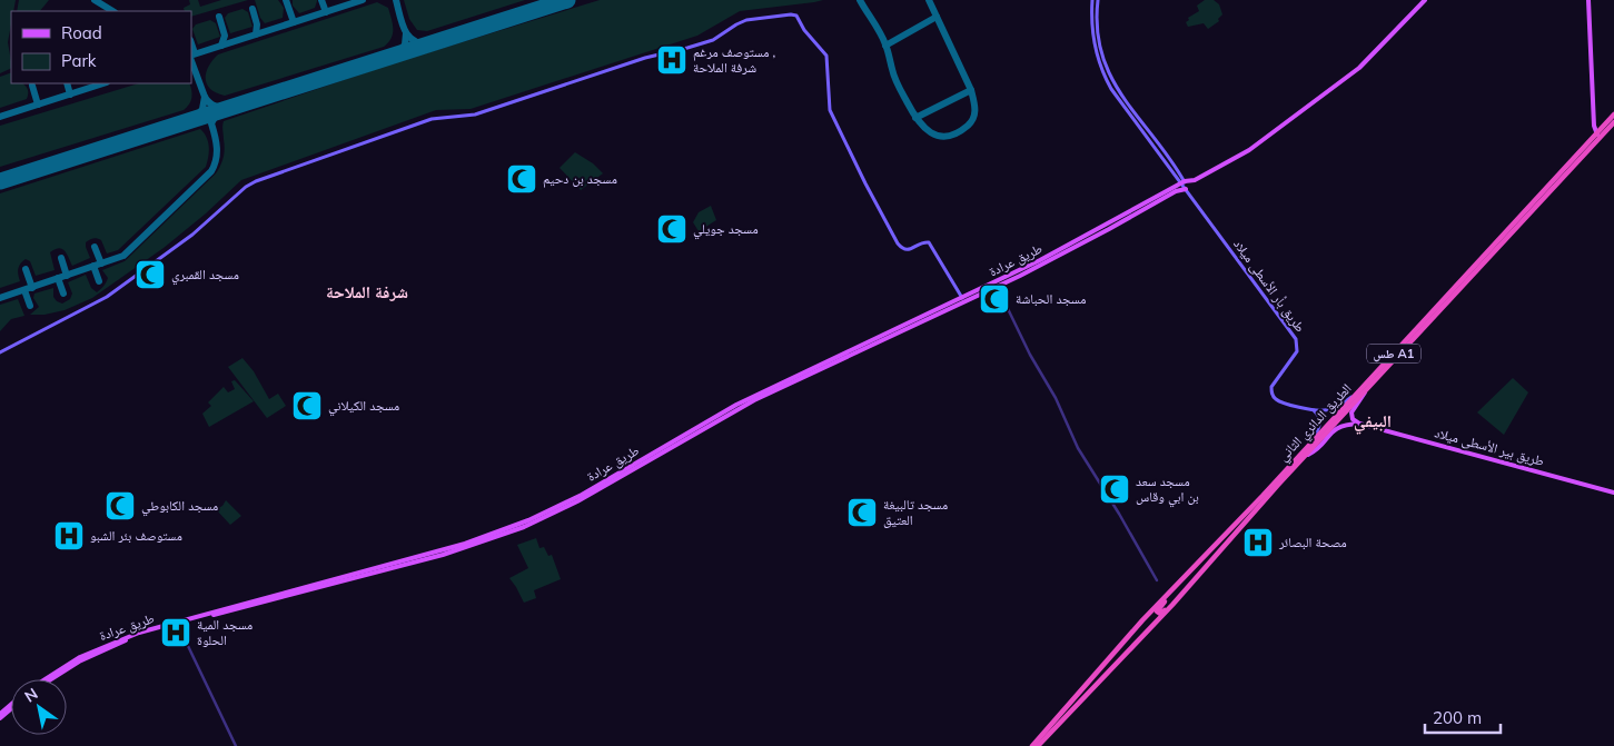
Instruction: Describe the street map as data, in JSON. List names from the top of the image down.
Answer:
{
  "streets": {
    "highway": ["طس A1", "الطريق الدائري الثاني"],
    "main road": ["طريق عرادة", "طريق بأر الأسطى ميلاد", "طريق بير الأسطى ميلاد"]
  },
  "crossings": [
    ["طريق عرادة", "طريق بأر الأسطى ميلاد"],
    ["طريق بأر الأسطى ميلاد", "الطريق الدائري الثاني"]
  ],
  "districts": ["شرفة الملاحة", "البيفي"],
  "places": {
    "hospital": [
      "مستوصف مرغم , شرفة الملاحة",
      "مستوصف بئر الشبو",
      "مصحة البصائر",
      "مسجد المية الحلوة"
    ],
    "mosque": [
      "مسجد بن دحيم",
      "مسجد جويلي",
      "مسجد القمبري",
      "مسجد الحباشة",
      "مسجد الكيلاني",
      "مسجد سعد بن ابي وقاس",
      "مسجد الكابوطي",
      "مسجد تالبيغة العتيق"
    ]
  },
  "legend": ["Road", "Park"],
  "scale_bar": "200 m",
  "north": "top left"
}
